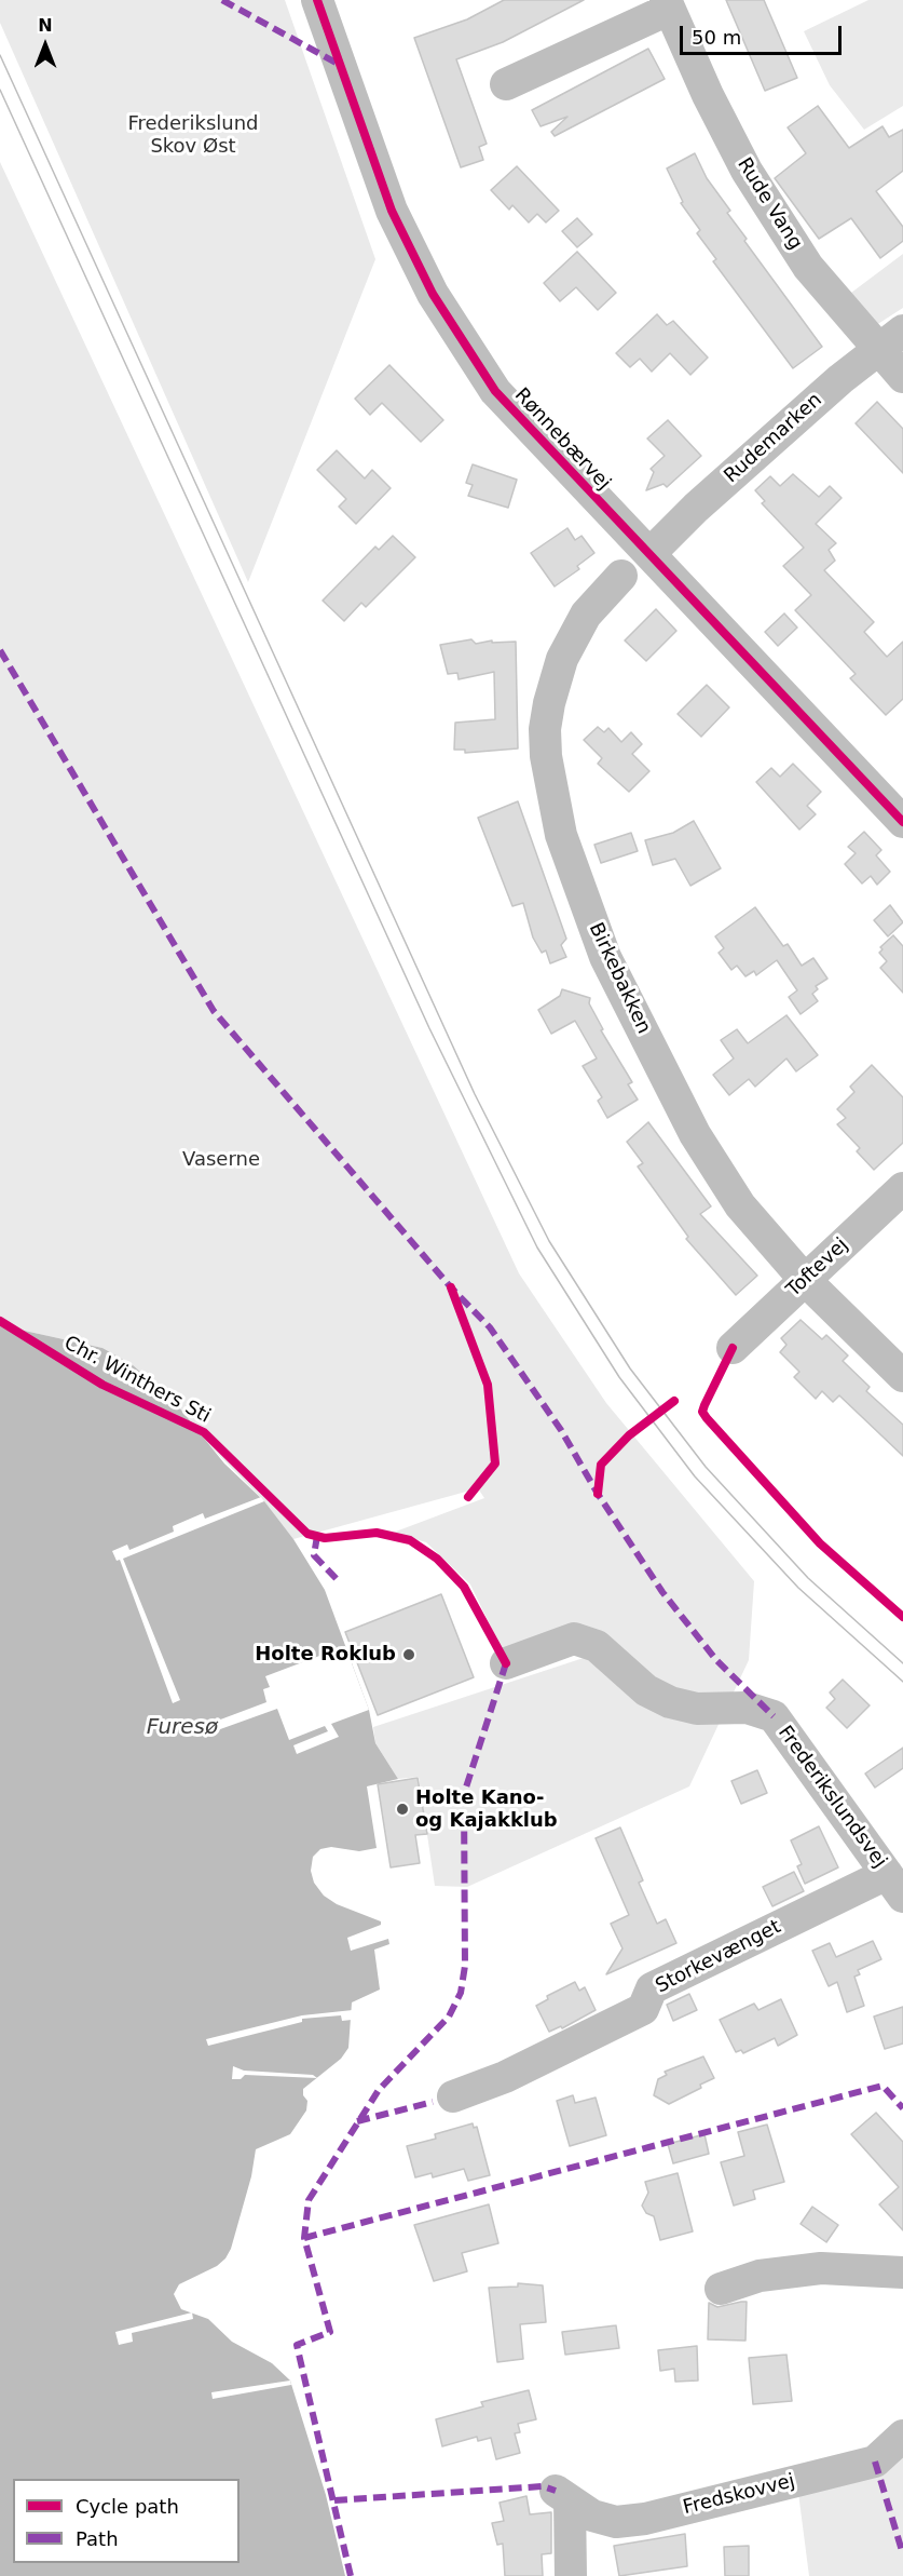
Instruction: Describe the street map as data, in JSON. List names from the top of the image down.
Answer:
{
  "streets": {
    "street": [
      "Rude Vang",
      "Rudemarken",
      "Rønnebærvej",
      "Birkebakken",
      "Toftevej",
      "Frederikslundsvej",
      "Storkevænget",
      "Fredskovvej"
    ],
    "cycle path": ["Chr. Winthers Sti"]
  },
  "crossings": [
    ["Rude Vang", "Rudemarken"],
    ["Rudemarken", "Rønnebærvej"],
    ["Birkebakken", "Toftevej"],
    ["Frederikslundsvej", "Storkevænget"]
  ],
  "water": ["Furesø"],
  "parks": ["Frederikslund Skov Øst", "Vaserne"],
  "places": ["Holte Roklub", "Holte Kano- og Kajakklub"],
  "legend": ["Cycle path", "Path"],
  "scale_bar": "50 m",
  "north": "top"
}
